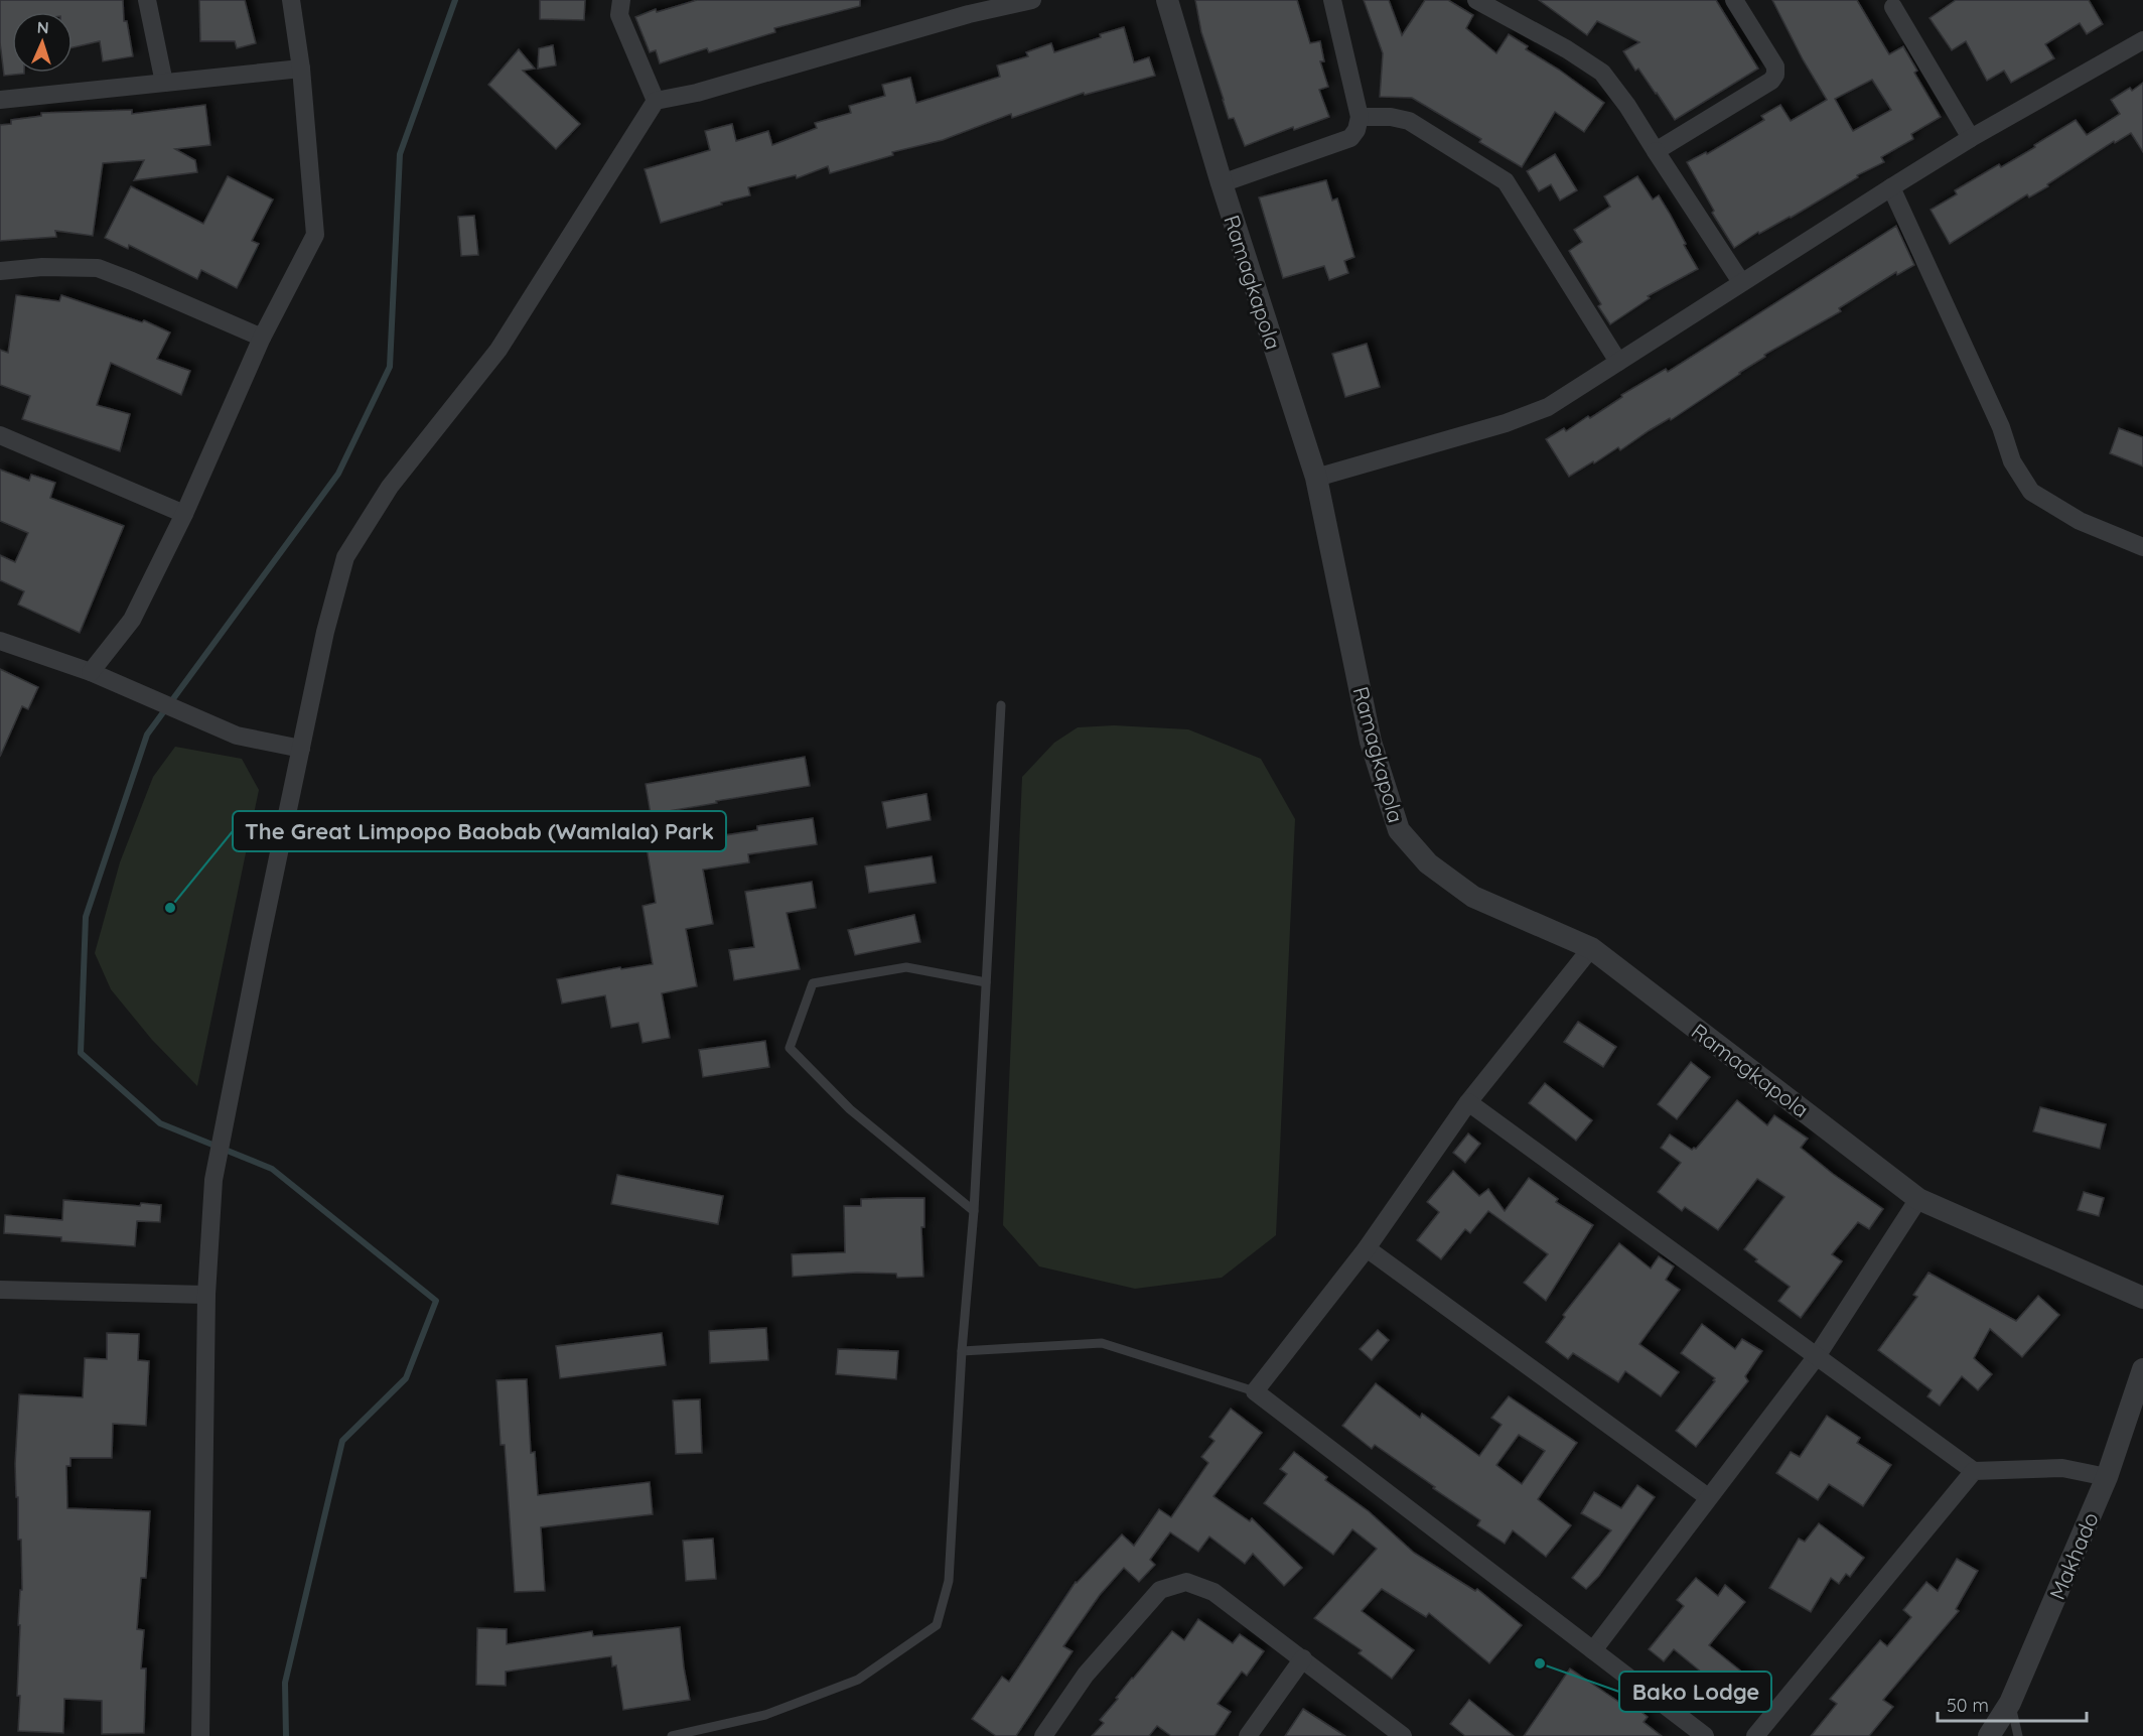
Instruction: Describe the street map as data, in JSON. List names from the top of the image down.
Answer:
{
  "streets": {
    "street": ["Ramagkapola", "Makhado"]
  },
  "places": ["The Great Limpopo Baobab (Wamlala) Park", "Bako Lodge"],
  "scale_bar": "50 m",
  "north": "top"
}
